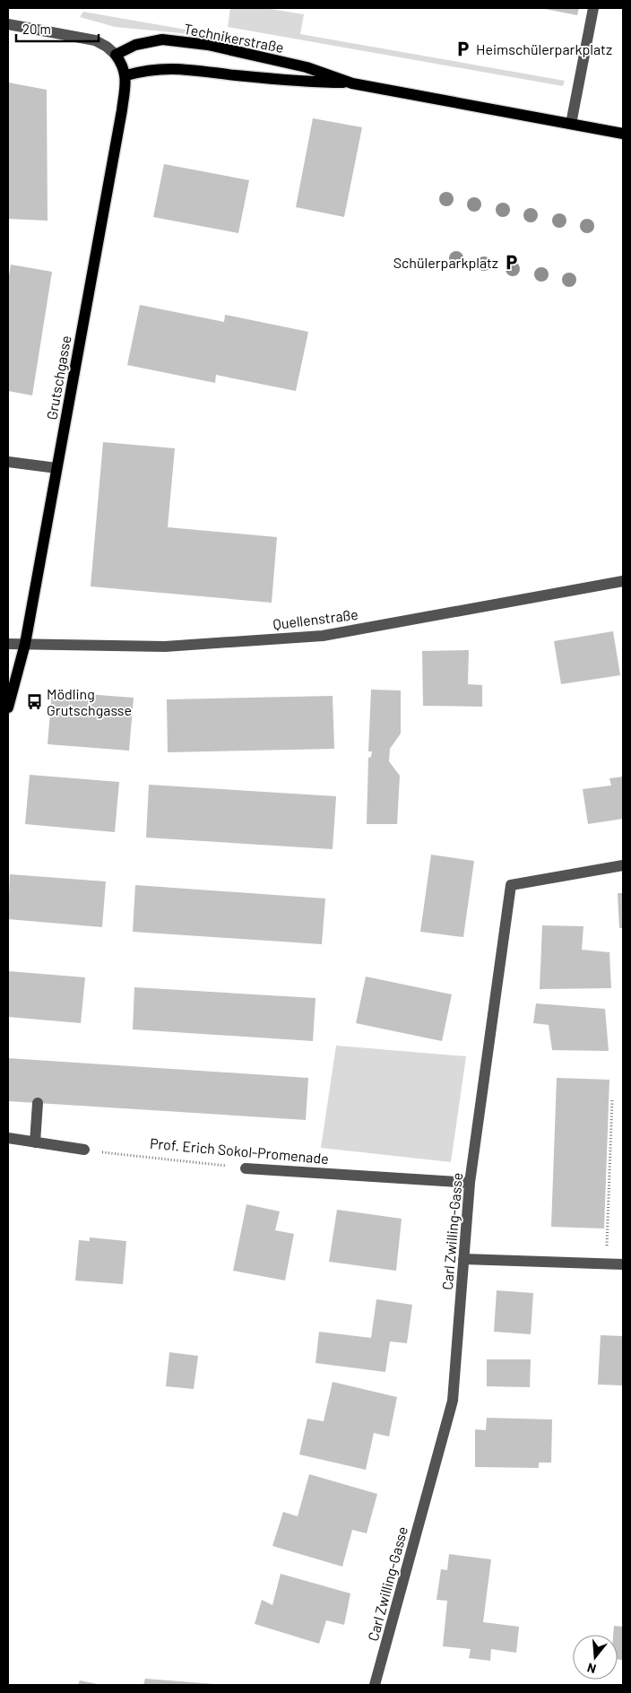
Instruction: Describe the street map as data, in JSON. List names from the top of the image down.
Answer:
{
  "streets": {
    "main road": ["Technikerstraße", "Grutschgasse"],
    "street": ["Quellenstraße", "Prof. Erich Sokol-Promenade", "Carl Zwilling-Gasse"]
  },
  "crossings": [
    ["Technikerstraße", "Grutschgasse"],
    ["Grutschgasse", "Quellenstraße"],
    ["Prof. Erich Sokol-Promenade", "Carl Zwilling-Gasse"]
  ],
  "places": {
    "parking": ["Heimschülerparkplatz", "Schülerparkplatz"],
    "bus stop": ["Mödling Grutschgasse"]
  },
  "scale_bar": "20 m",
  "north": "bottom"
}
